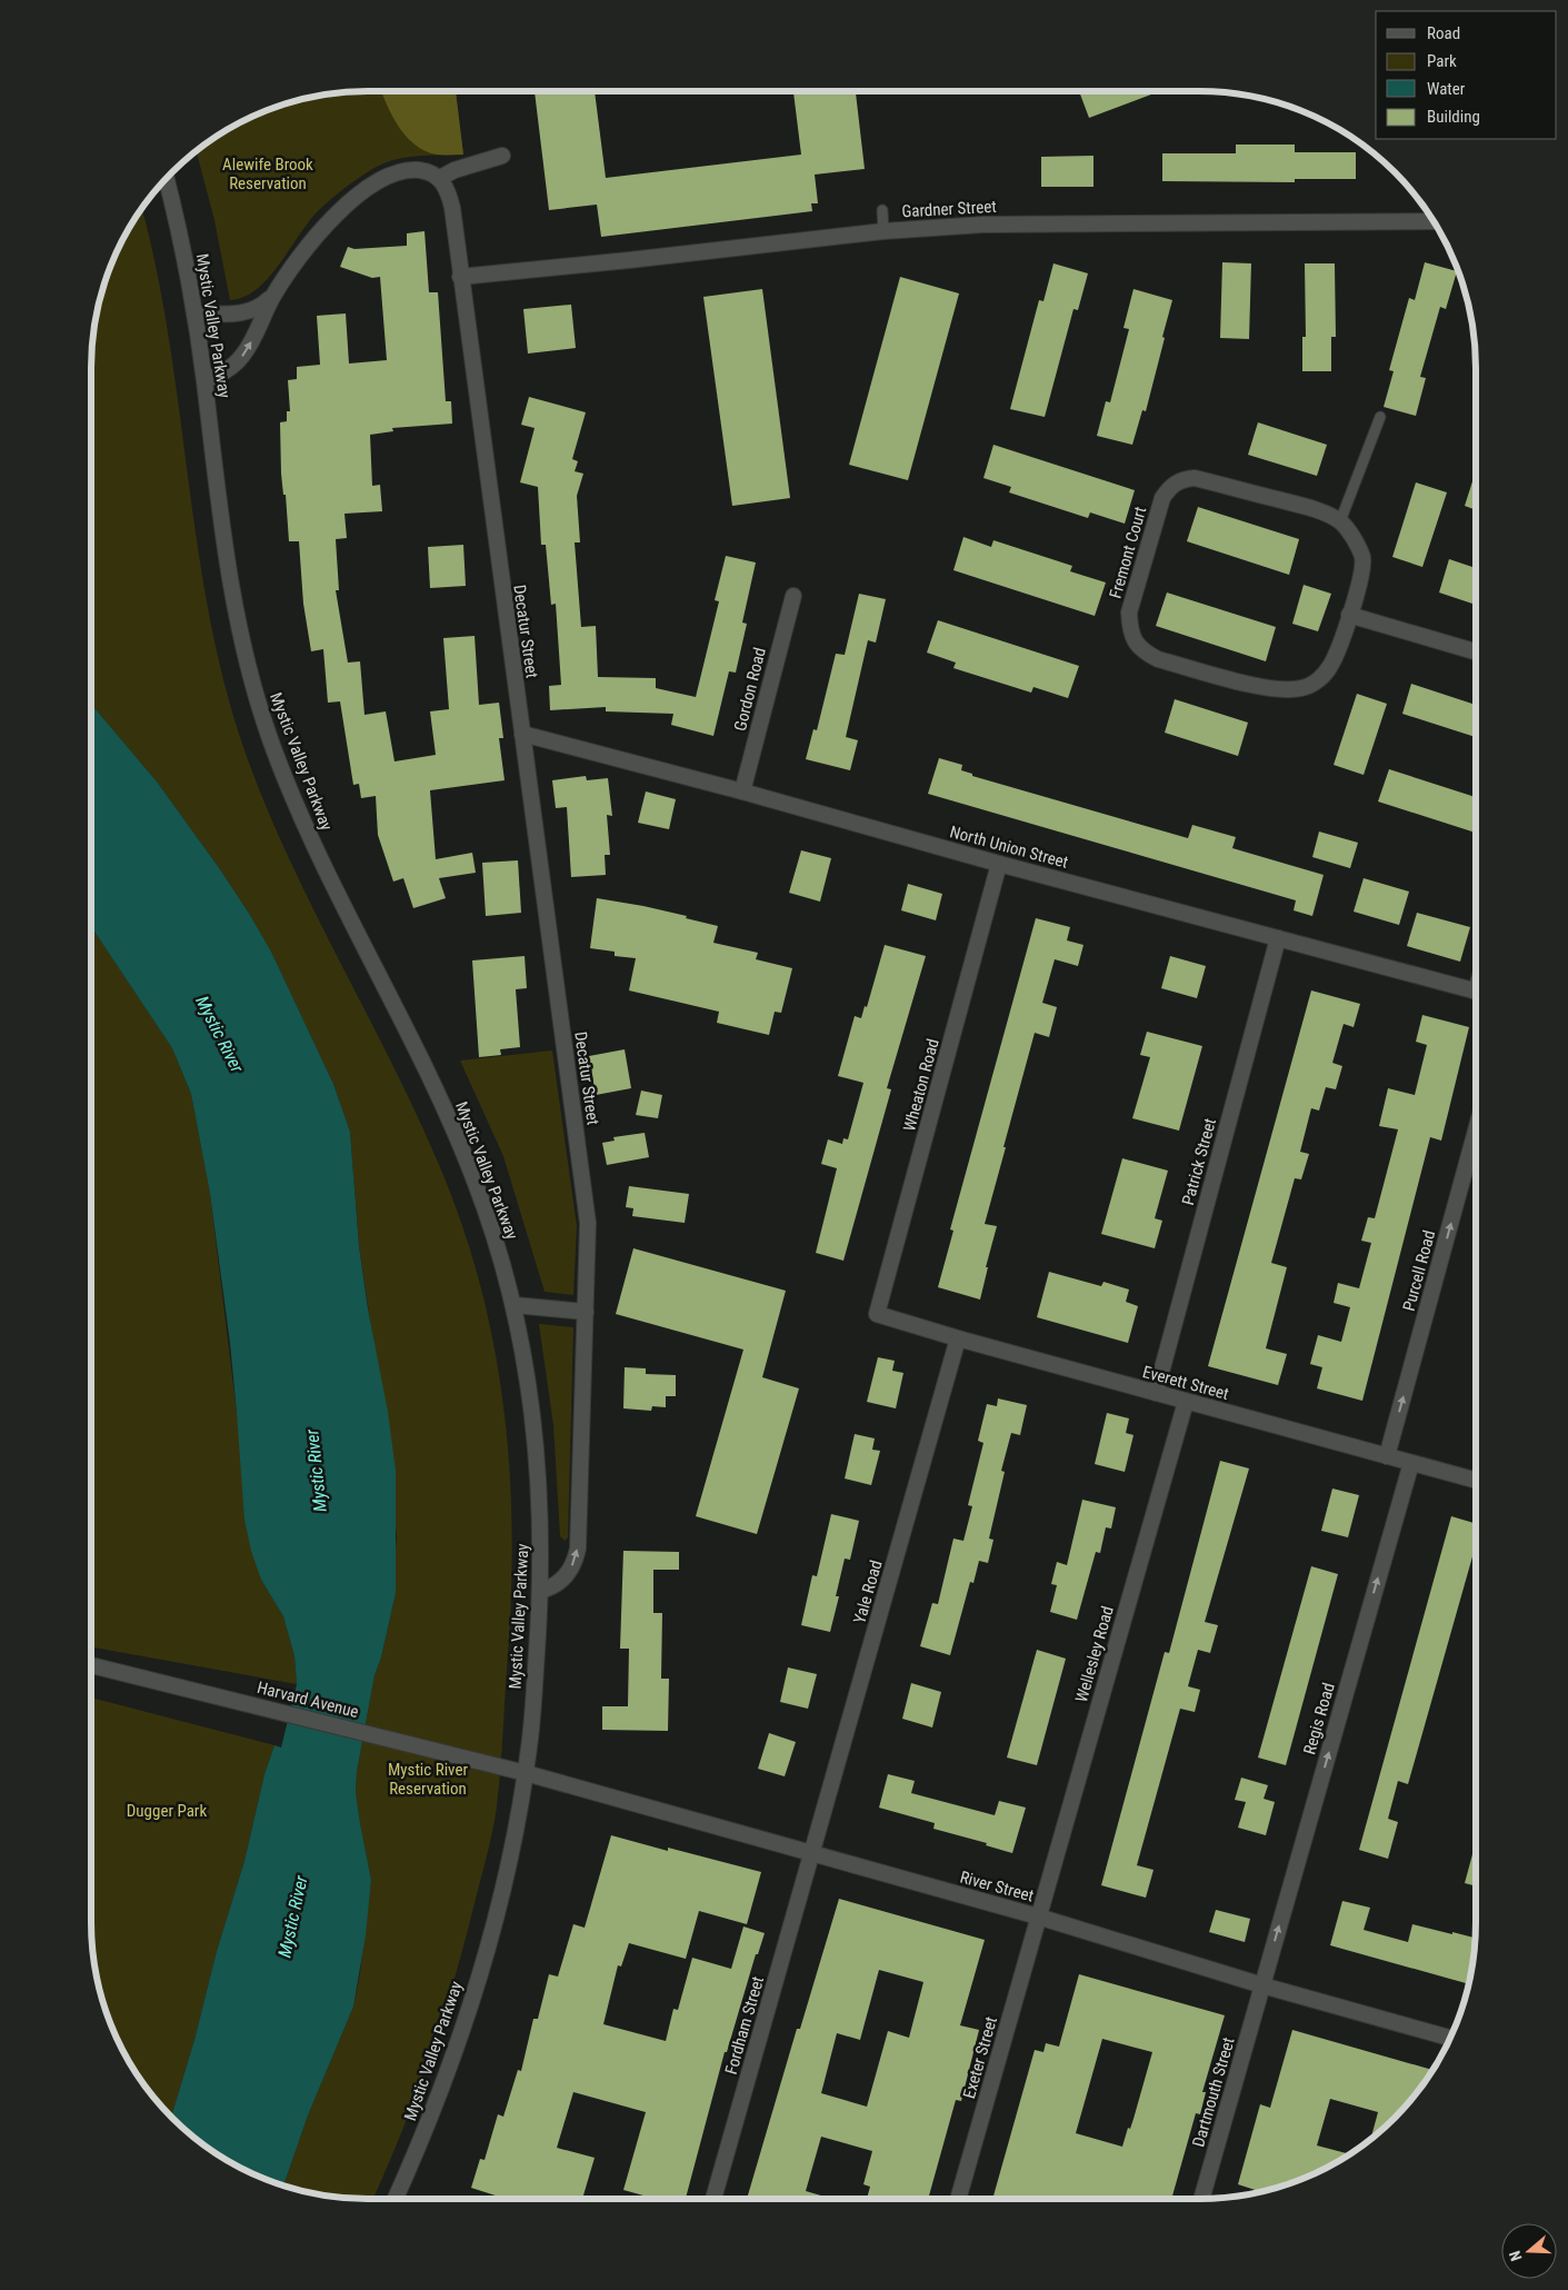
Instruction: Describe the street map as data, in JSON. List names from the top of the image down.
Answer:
{
  "streets": {
    "street": [
      "Gardner Street",
      "Mystic Valley Parkway",
      "Fremont Court",
      "Decatur Street",
      "Gordon Road",
      "North Union Street",
      "Wheaton Road",
      "Patrick Street",
      "Purcell Road",
      "Everett Street",
      "Yale Road",
      "Wellesley Road",
      "Harvard Avenue",
      "Regis Road",
      "River Street",
      "Fordham Street",
      "Exeter Street",
      "Dartmouth Street"
    ]
  },
  "crossings": [
    ["Gardner Street", "Decatur Street"],
    ["Mystic Valley Parkway", "Decatur Street"],
    ["Mystic Valley Parkway", "Harvard Avenue"],
    ["Mystic Valley Parkway", "River Street"],
    ["Decatur Street", "North Union Street"],
    ["Gordon Road", "North Union Street"],
    ["North Union Street", "Wheaton Road"],
    ["North Union Street", "Patrick Street"],
    ["Wheaton Road", "Everett Street"],
    ["Patrick Street", "Everett Street"],
    ["Purcell Road", "Everett Street"],
    ["Everett Street", "Yale Road"],
    ["Everett Street", "Wellesley Road"],
    ["Everett Street", "Regis Road"],
    ["Yale Road", "River Street"],
    ["Yale Road", "Fordham Street"],
    ["Wellesley Road", "River Street"],
    ["Wellesley Road", "Exeter Street"],
    ["Harvard Avenue", "River Street"],
    ["Regis Road", "River Street"],
    ["Regis Road", "Dartmouth Street"],
    ["River Street", "Fordham Street"],
    ["River Street", "Exeter Street"],
    ["River Street", "Dartmouth Street"]
  ],
  "one_way": ["Purcell Road", "Regis Road"],
  "water": ["Mystic River"],
  "parks": ["Alewife Brook Reservation", "Mystic River Reservation", "Dugger Park"],
  "legend": [
    "Road",
    "Park",
    "Water",
    "Building"
  ],
  "north": "left"
}
